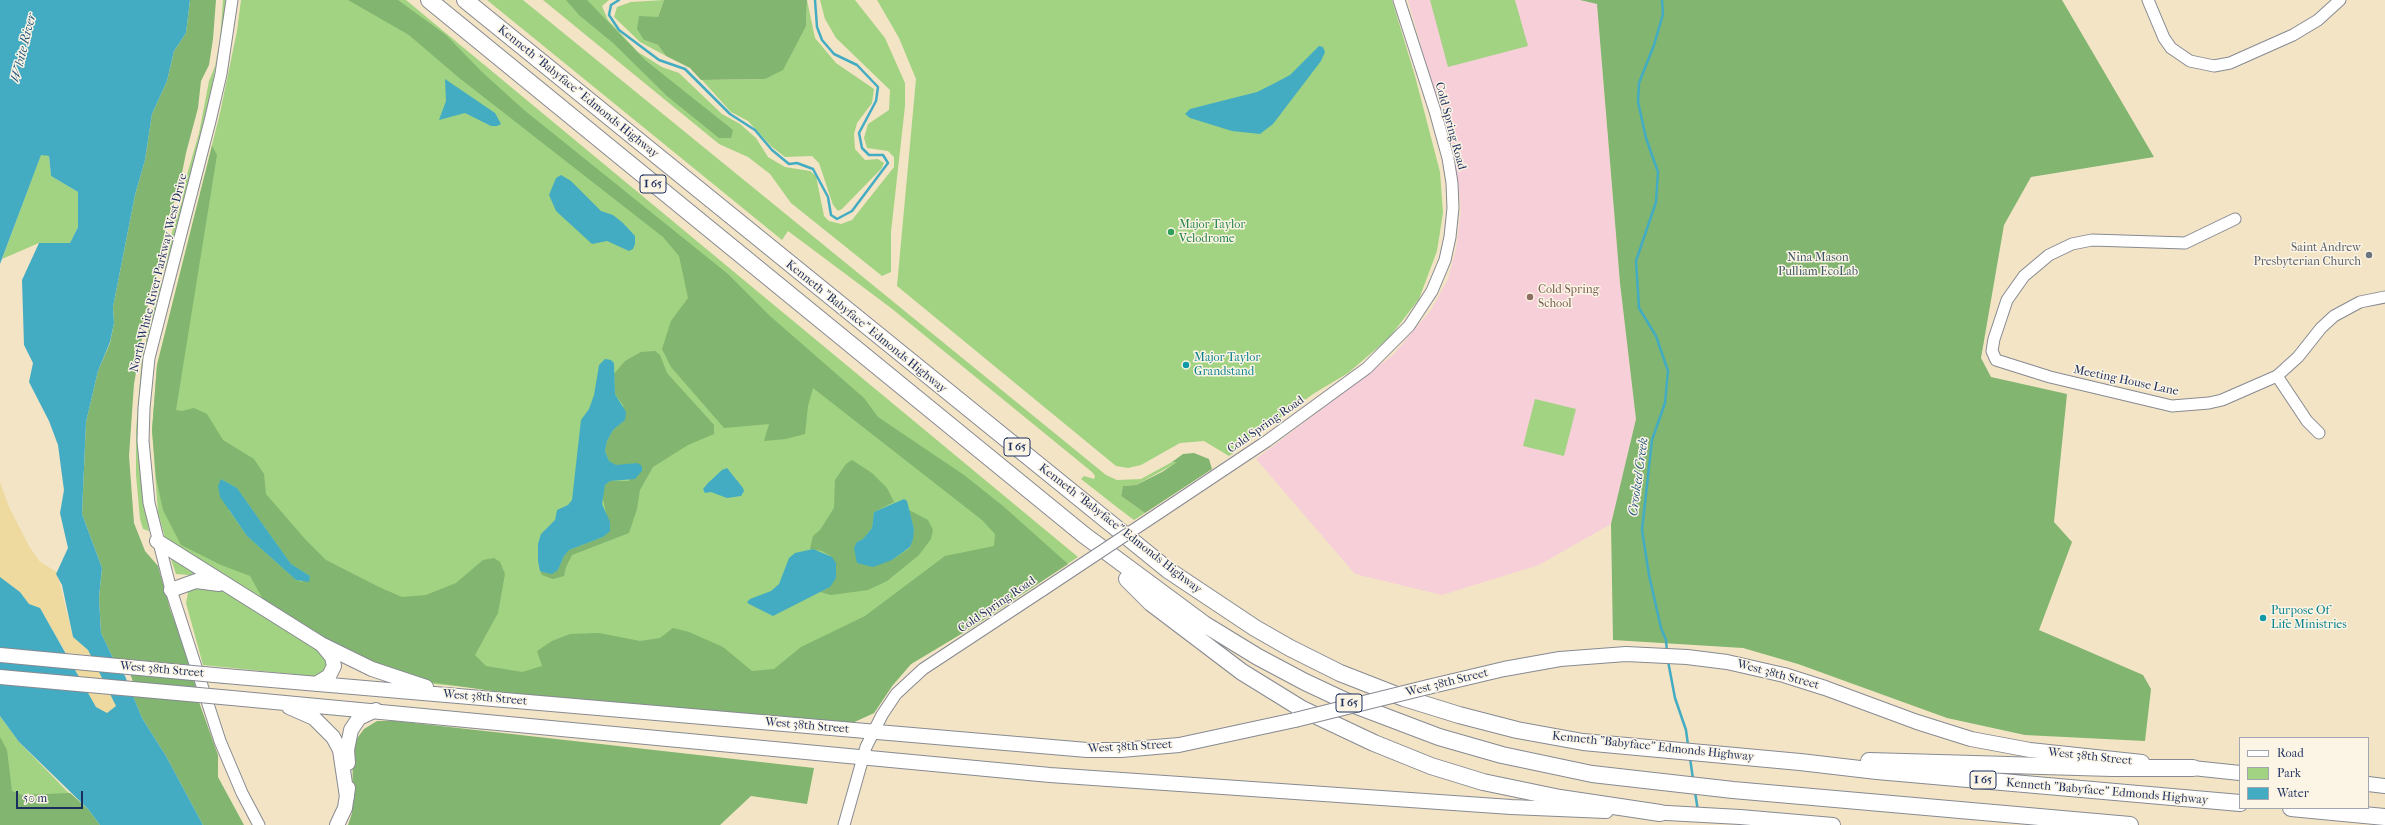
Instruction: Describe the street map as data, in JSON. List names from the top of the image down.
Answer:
{
  "streets": {
    "highway": ["Kenneth \"Babyface\" Edmonds Highway", "I 65"],
    "main road": ["West 38th Street"],
    "street": ["Cold Spring Road", "North White River Parkway West Drive", "Meeting House Lane"]
  },
  "crossings": [
    ["Cold Spring Road", "West 38th Street"]
  ],
  "water": ["White River", "Crooked Creek"],
  "parks": ["Nina Mason Pulliam EcoLab"],
  "places": [
    "Major Taylor Velodrome",
    "Saint Andrew Presbyterian Church",
    "Cold Spring School",
    "Major Taylor Grandstand",
    "Purpose Of Life Ministries"
  ],
  "legend": ["Road", "Park", "Water"],
  "scale_bar": "50 m"
}
